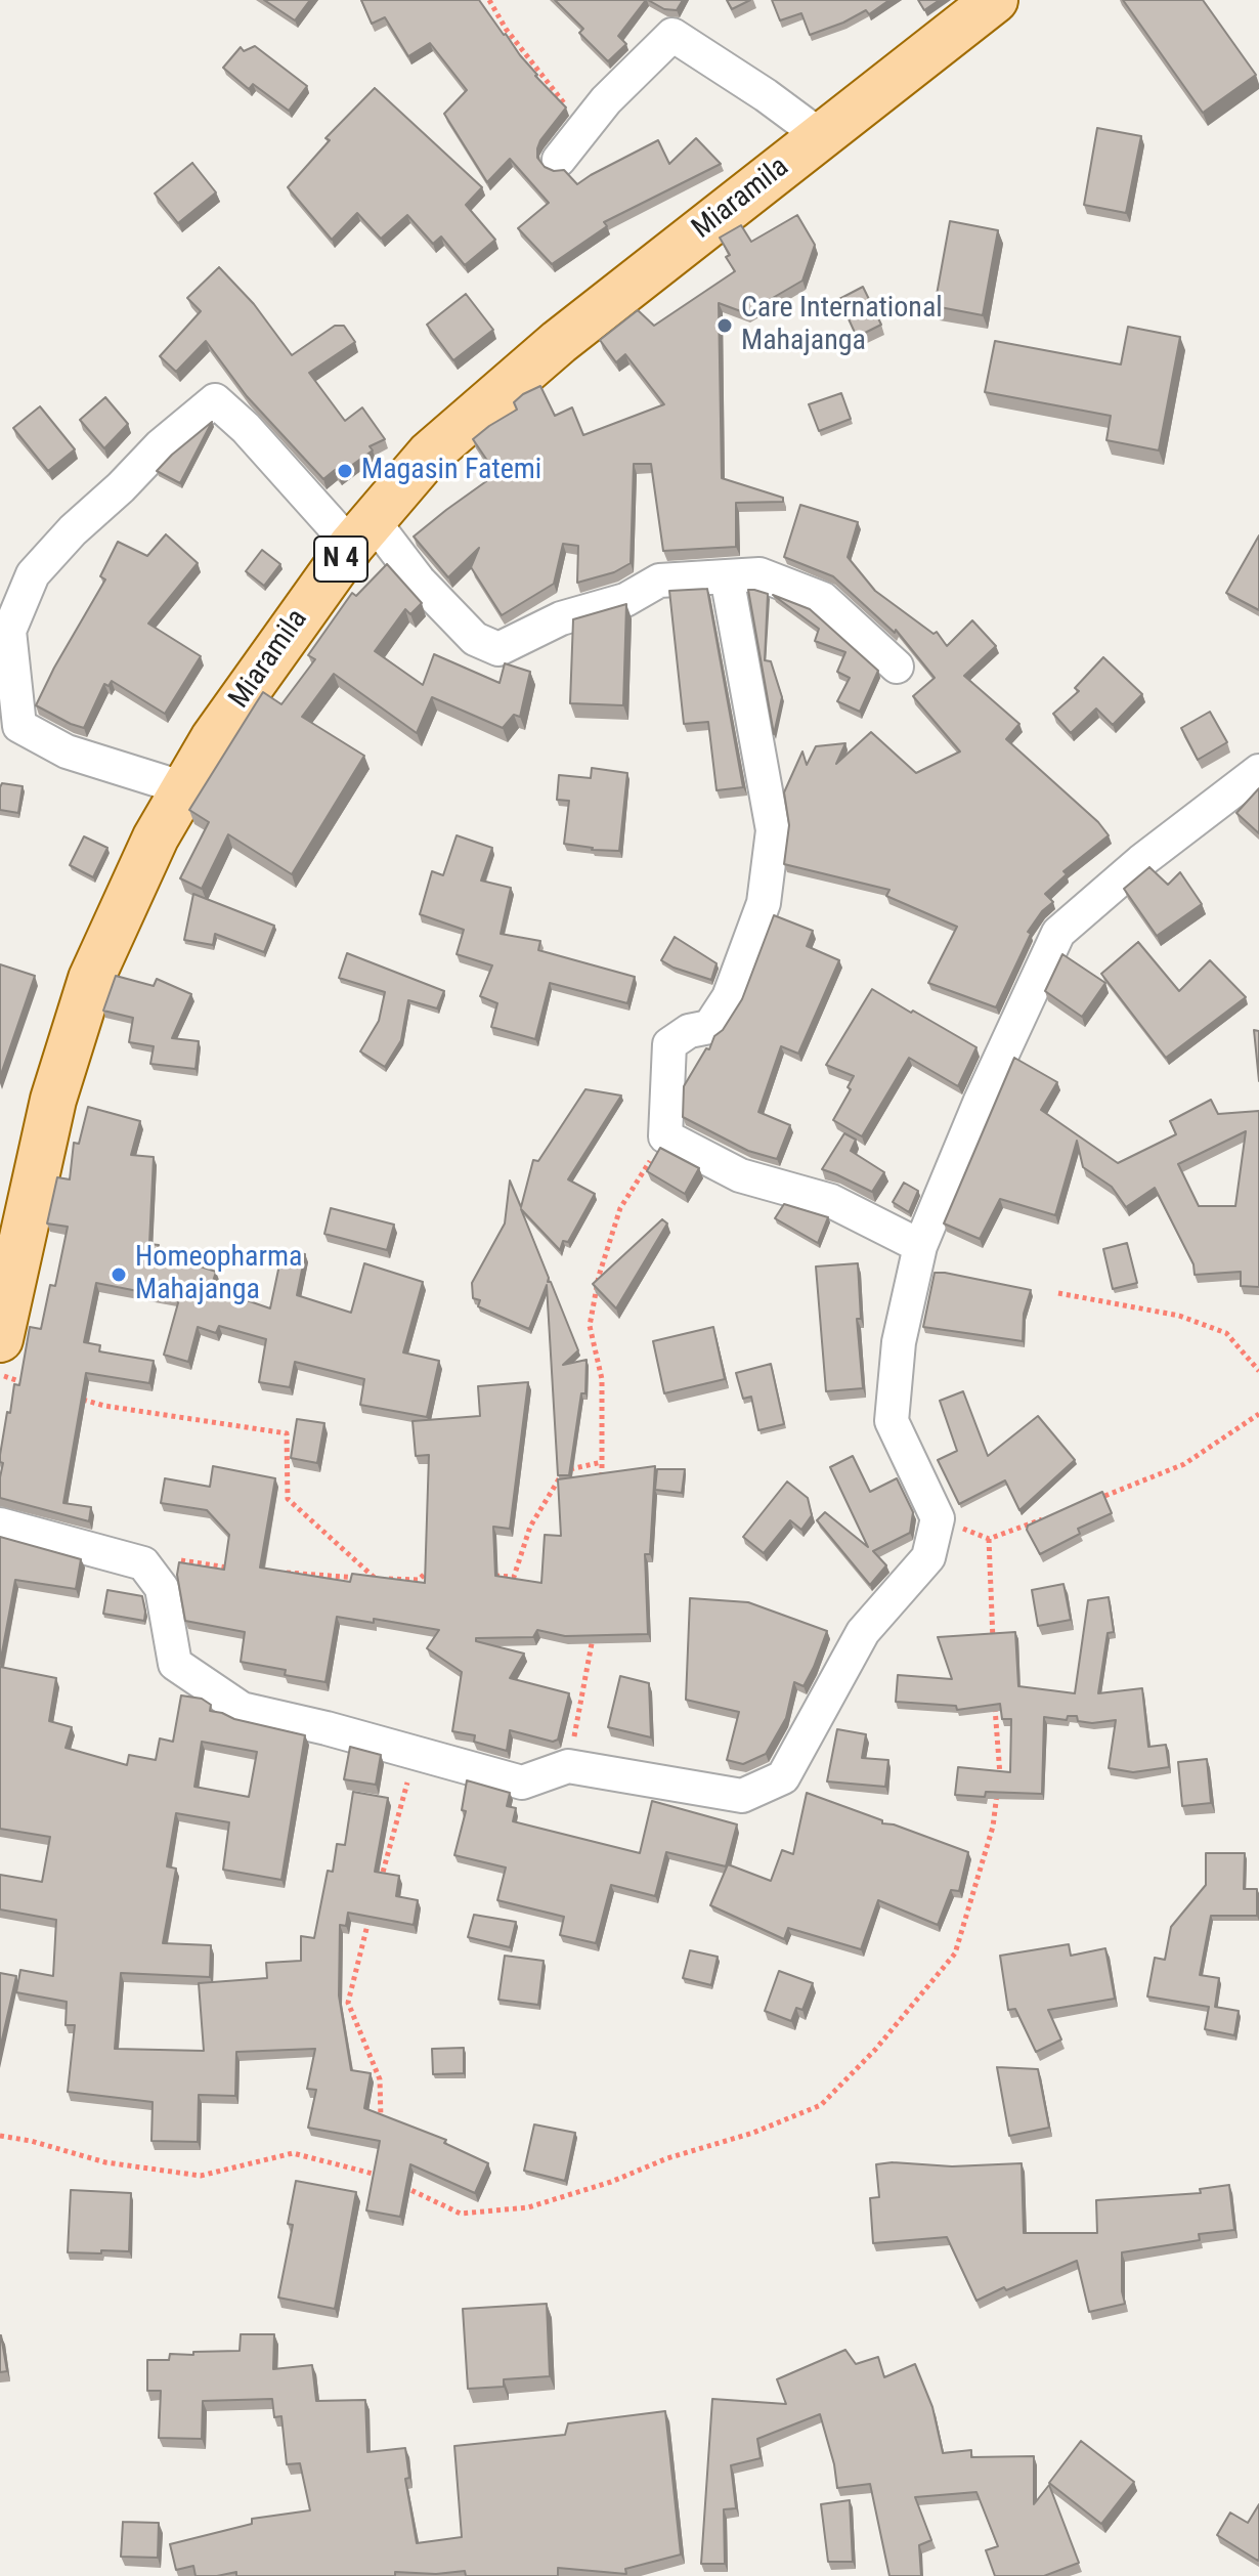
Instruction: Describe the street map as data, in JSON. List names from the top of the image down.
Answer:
{
  "streets": {
    "main road": ["Miaramila", "N 4"]
  },
  "places": ["Care International Mahajanga", "Magasin Fatemi", "Homeopharma Mahajanga"]
}
